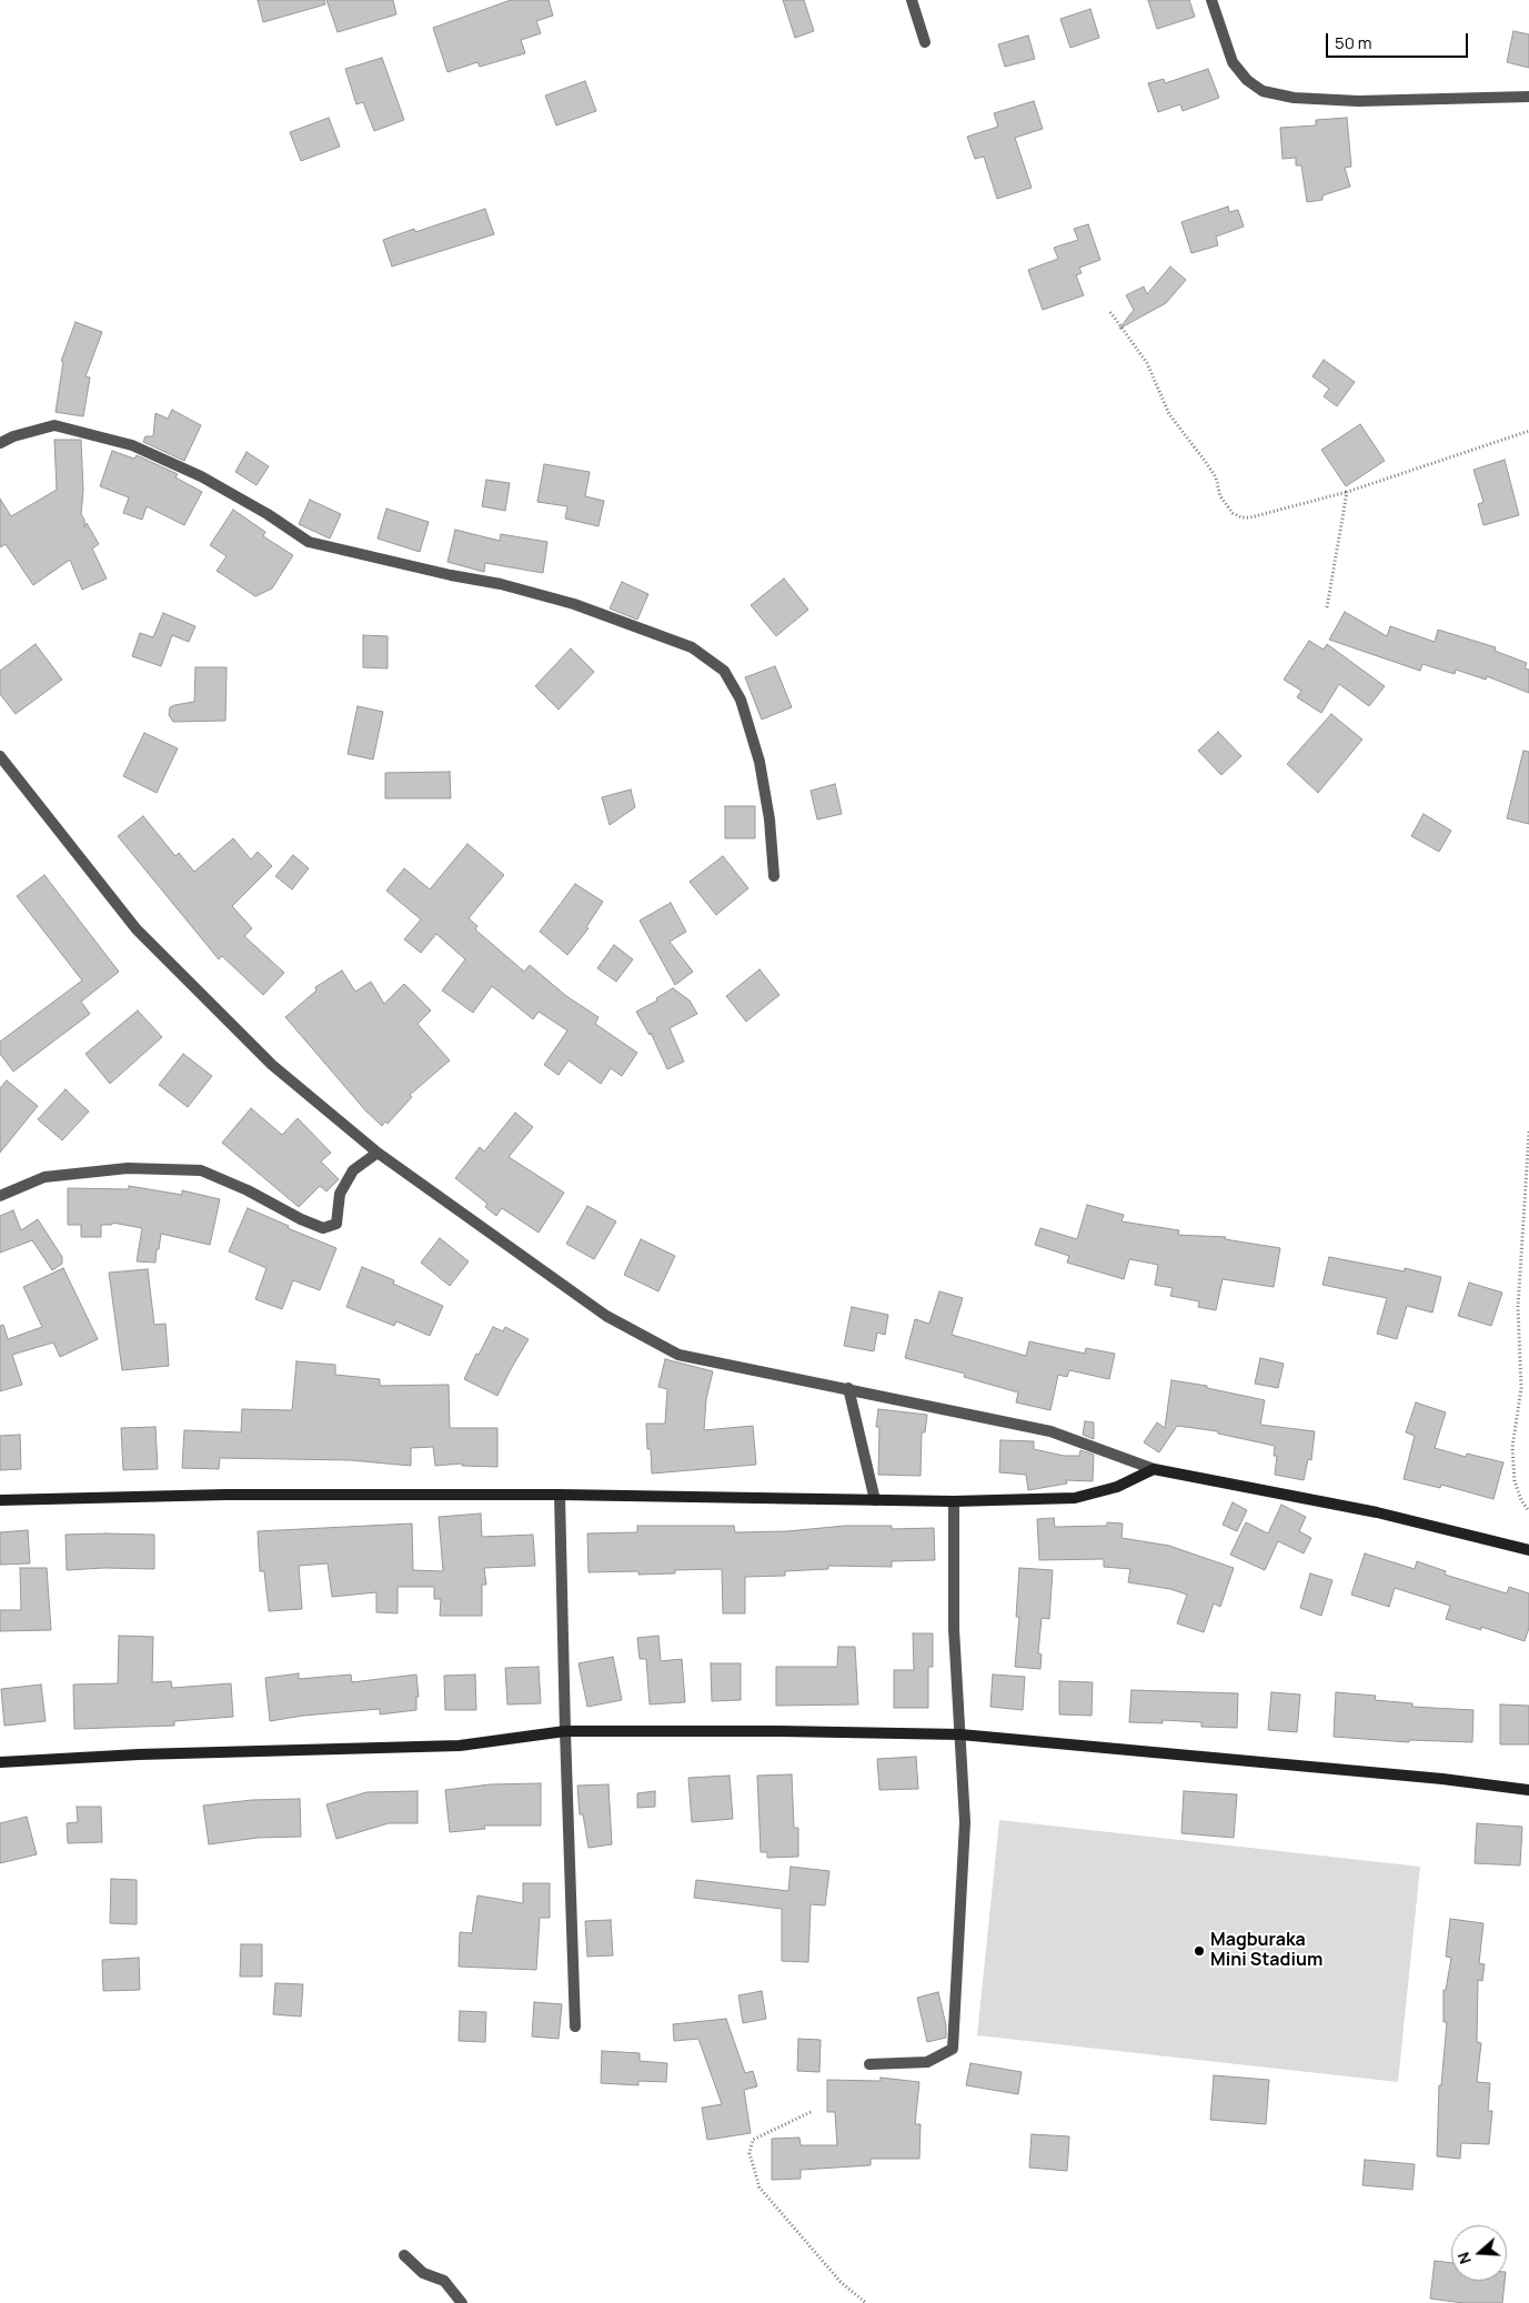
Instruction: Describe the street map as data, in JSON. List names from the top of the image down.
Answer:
{
  "places": ["Magburaka Mini Stadium"],
  "scale_bar": "50 m",
  "north": "left"
}
